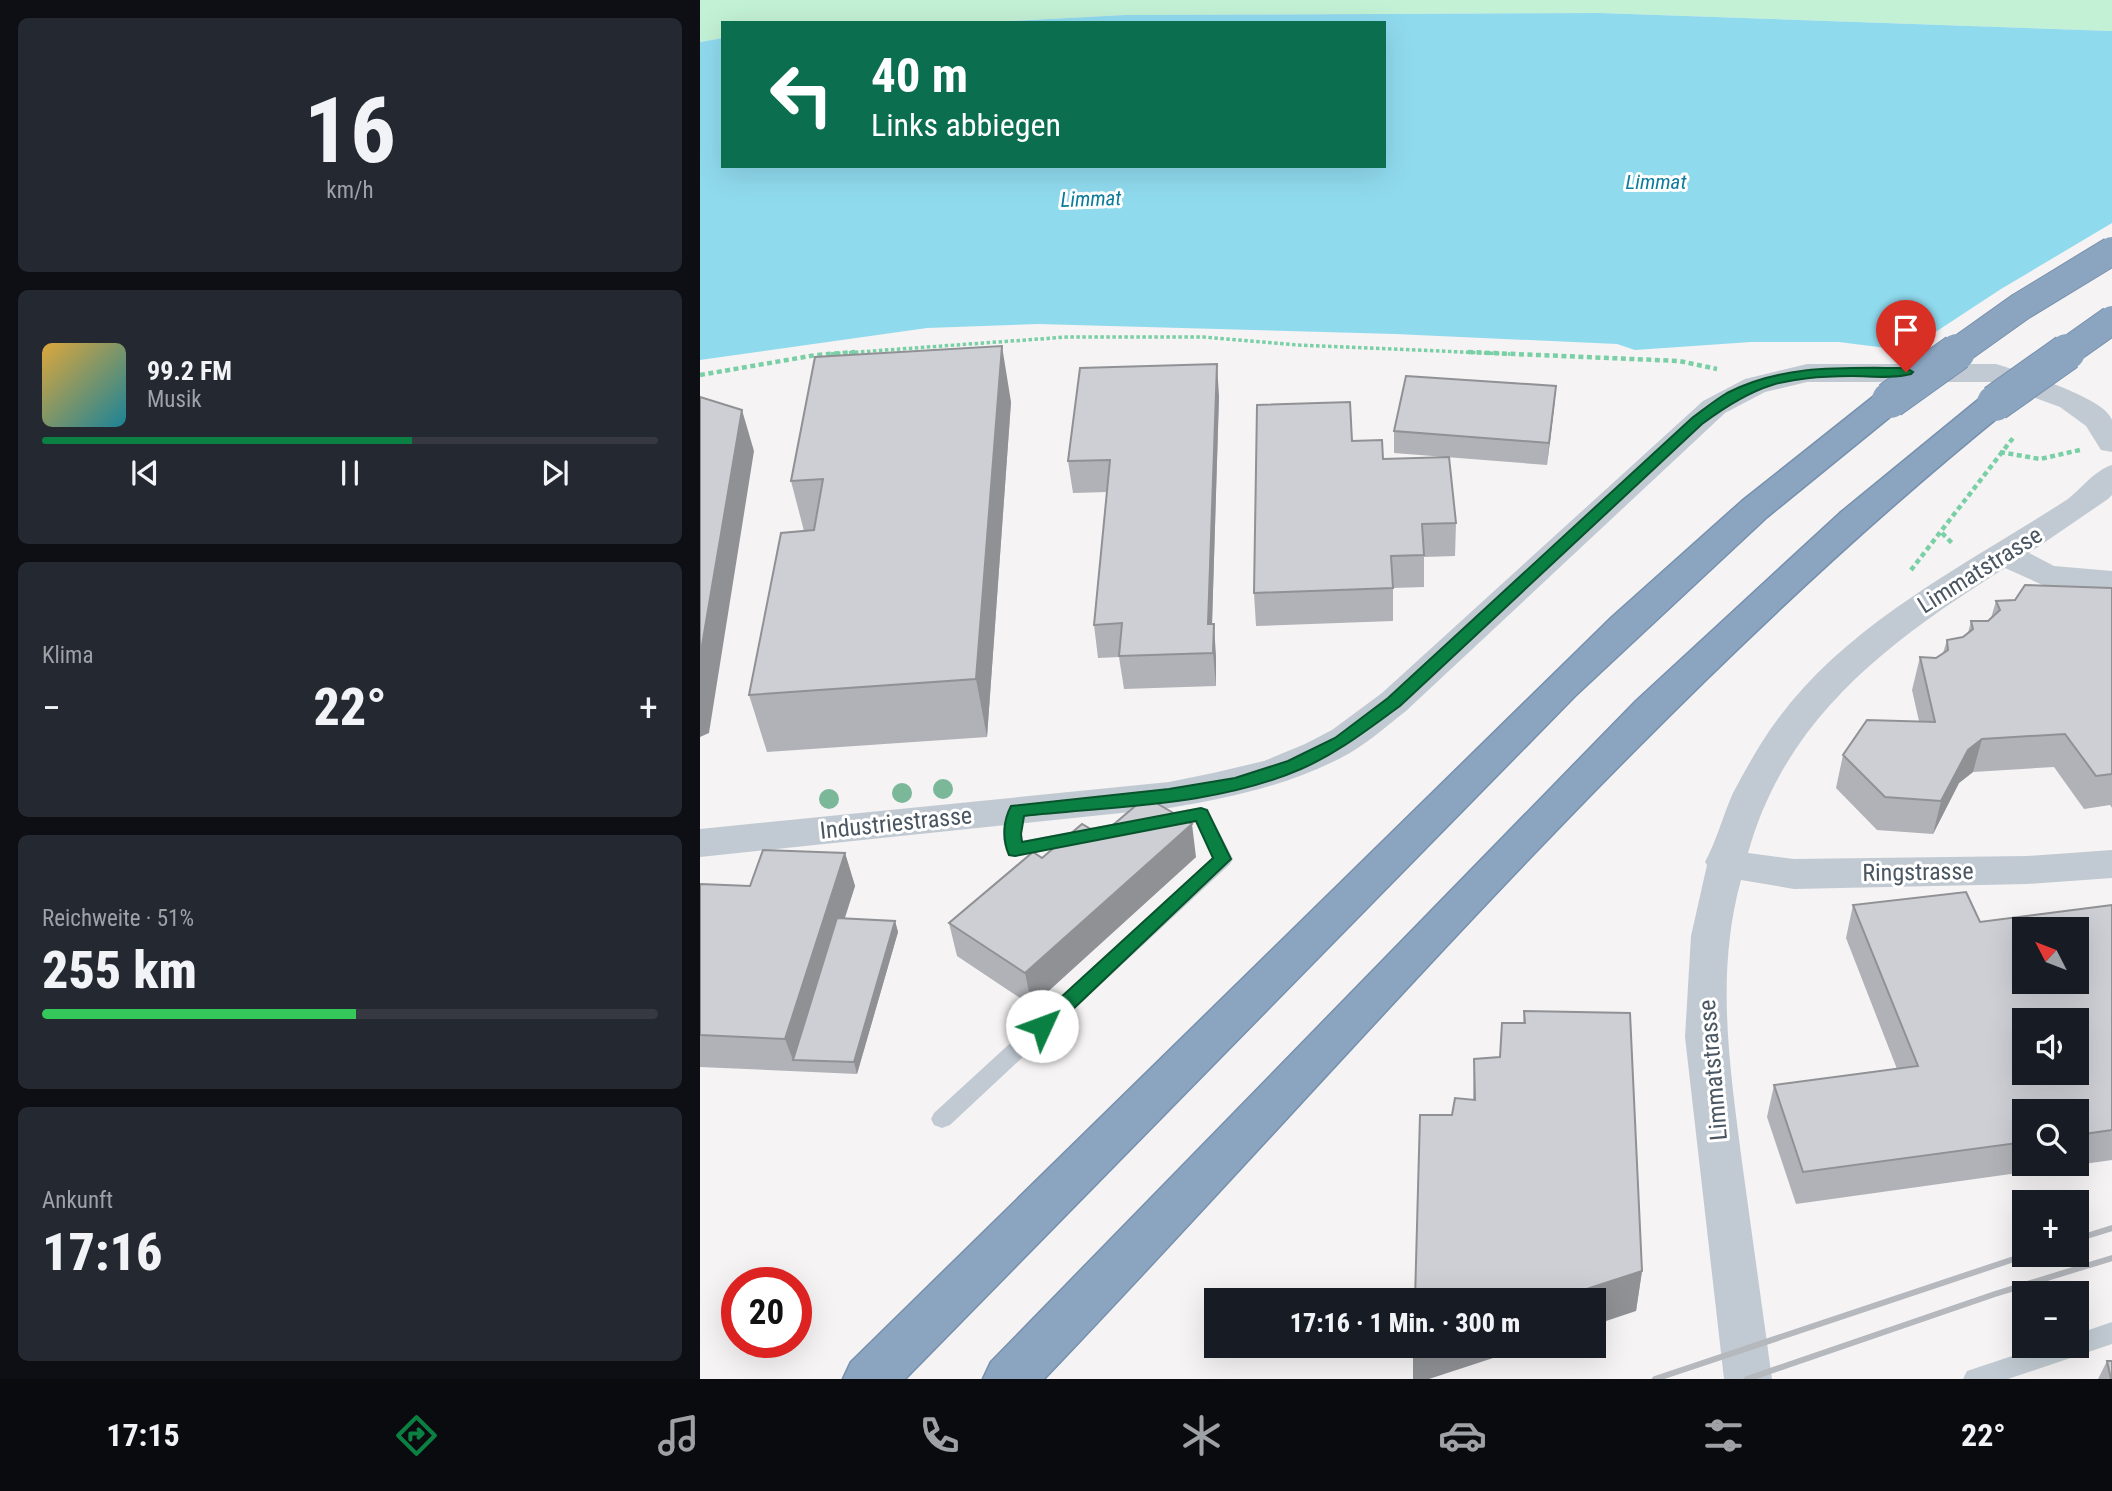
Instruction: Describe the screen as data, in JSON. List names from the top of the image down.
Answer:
{
  "streets": {
    "street": ["Limmatstrasse", "Industriestrasse", "Ringstrasse"]
  },
  "crossings": [
    ["Limmatstrasse", "Ringstrasse"]
  ],
  "water": ["Limmat"],
  "north": "top left",
  "page": {
    "tile": [
      ["16", "km/h"],
      "Klima",
      ["Reichweite · 51%", "255 km"],
      ["Ankunft", "17:16"]
    ],
    "turn": ["40 m", "Links abbiegen"],
    "song": ["99.2 FM", "Musik"],
    "heat": ["−", "22°", "+"],
    "map_buttons": ["+", "−"],
    "limit": "20",
    "trip": "17:16 · 1 Min. · 300 m",
    "tabs": ["17:15", "22°"]
  }
}
